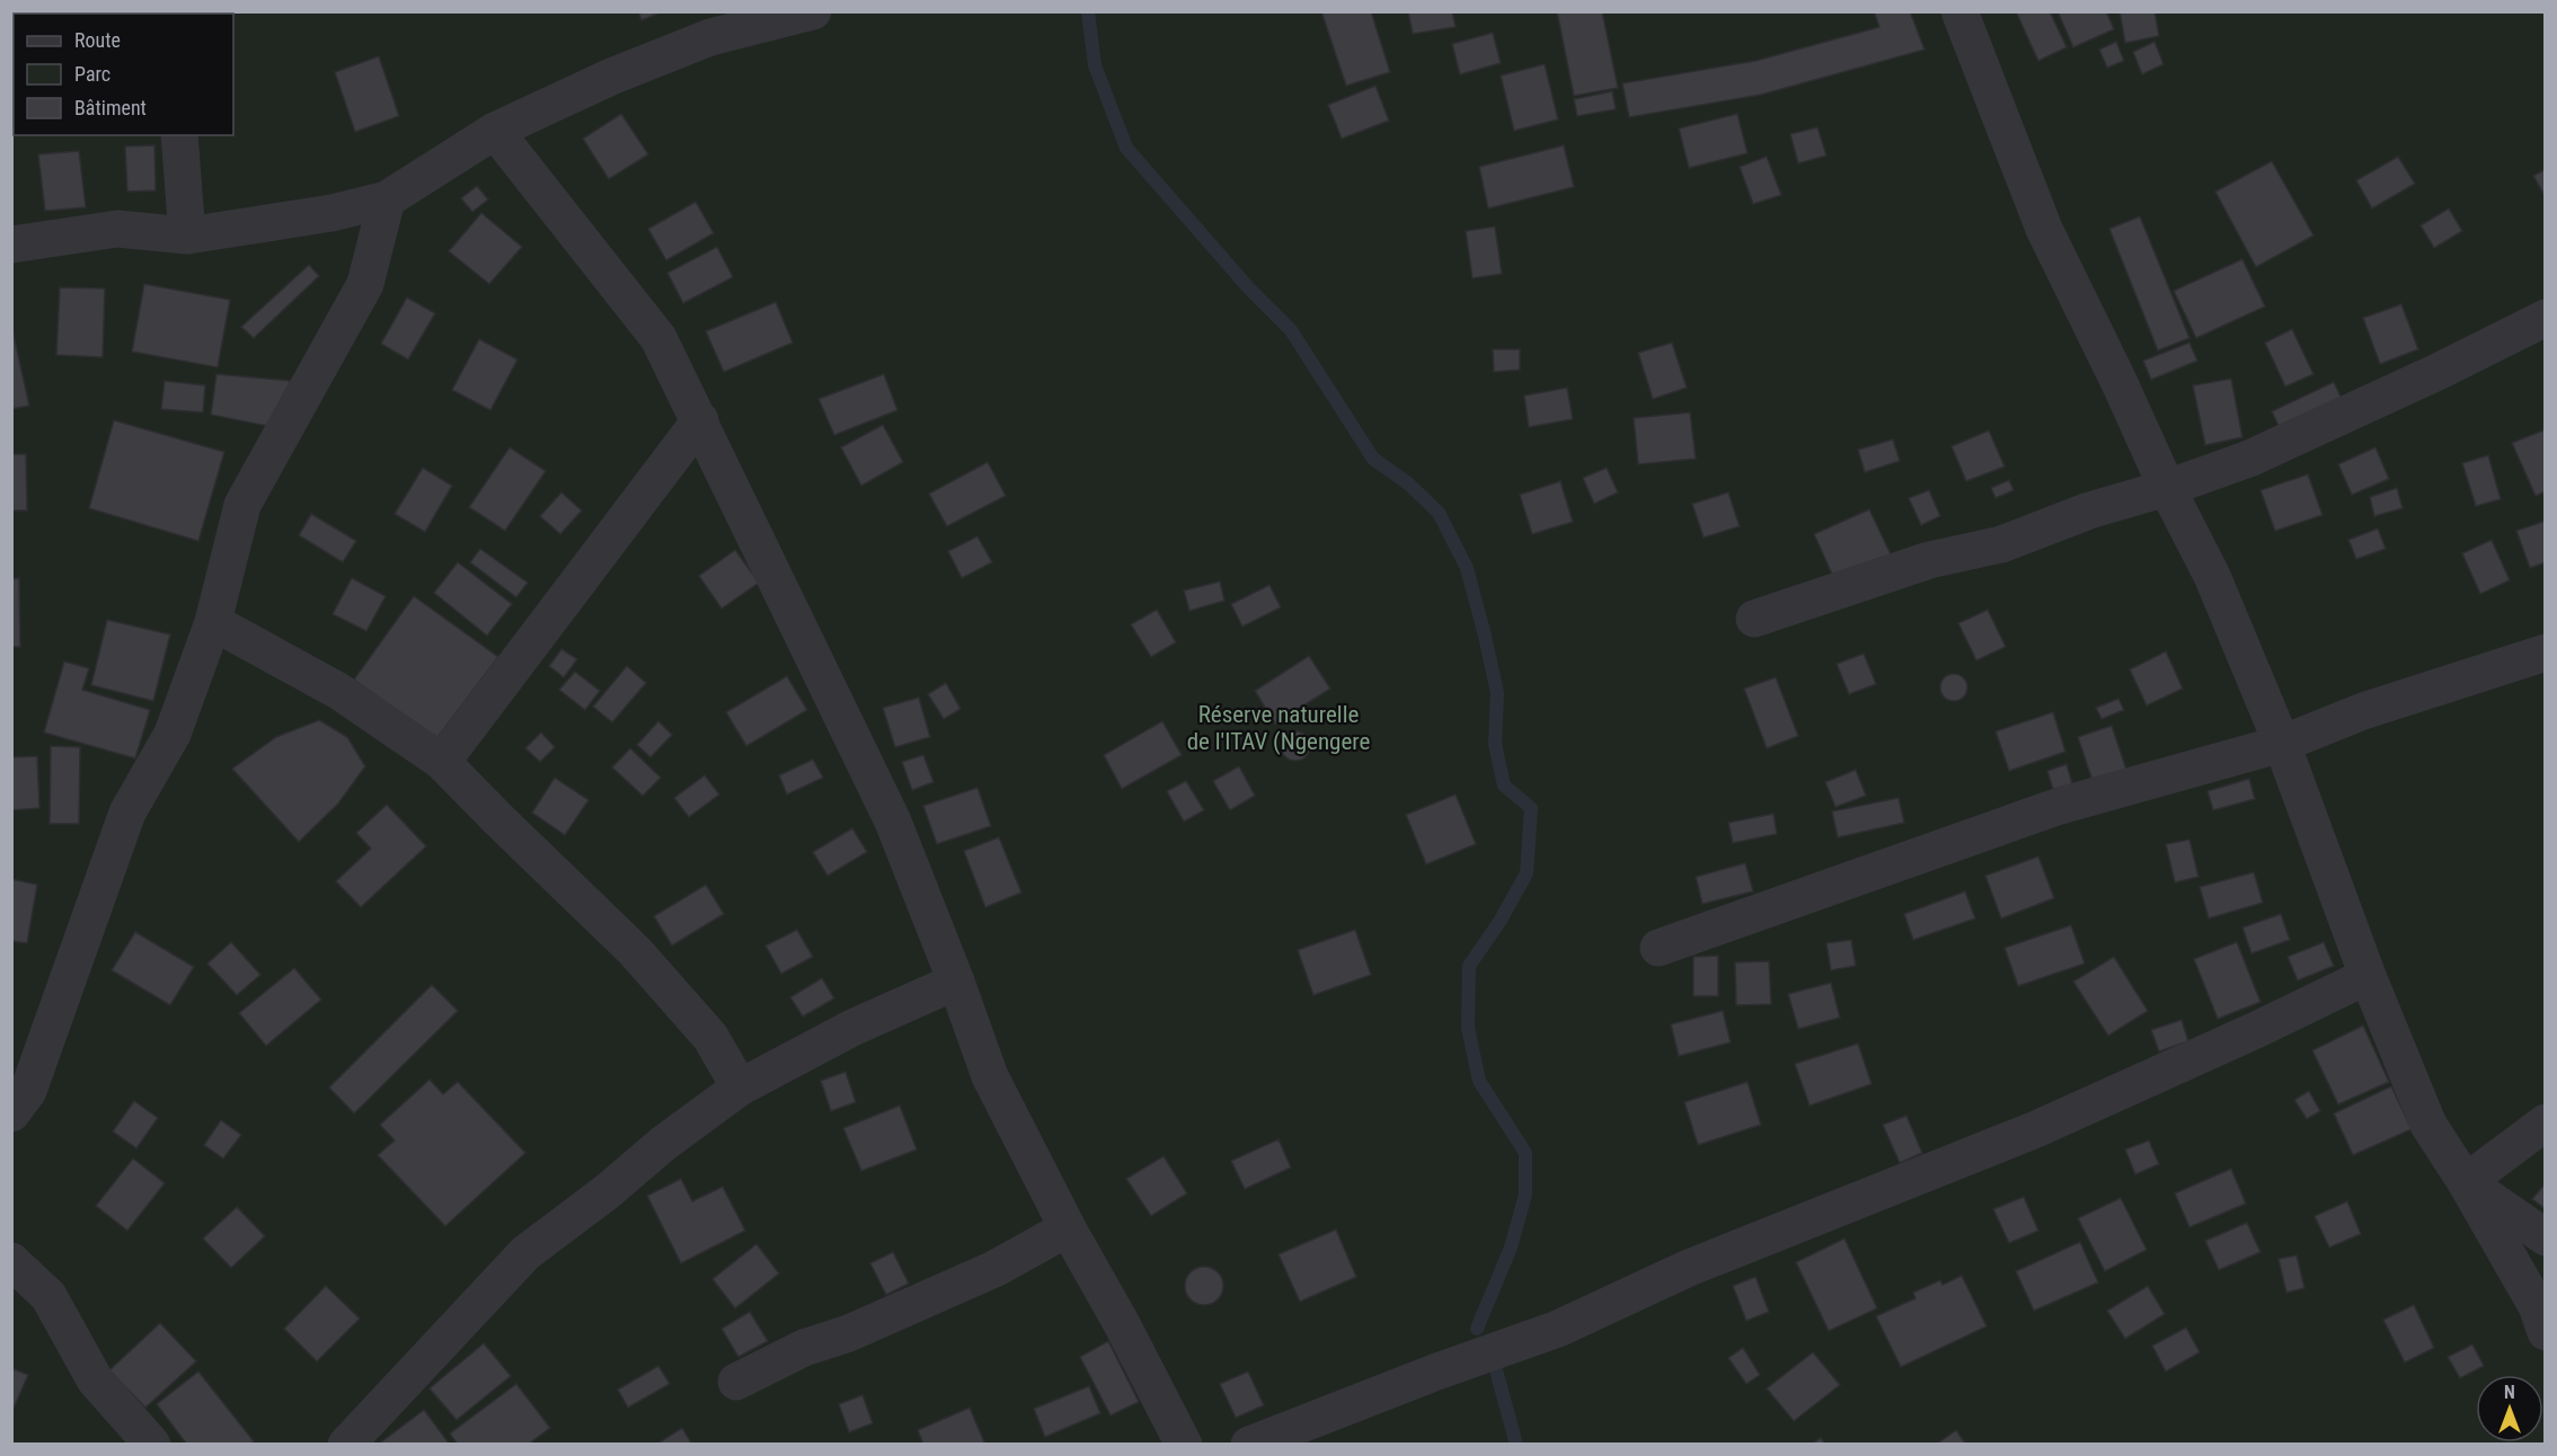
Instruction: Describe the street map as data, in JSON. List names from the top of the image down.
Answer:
{
  "parks": ["Réserve naturelle de l'ITAV (Ngengere"],
  "legend": ["Route", "Parc", "Bâtiment"],
  "north": "top"
}
